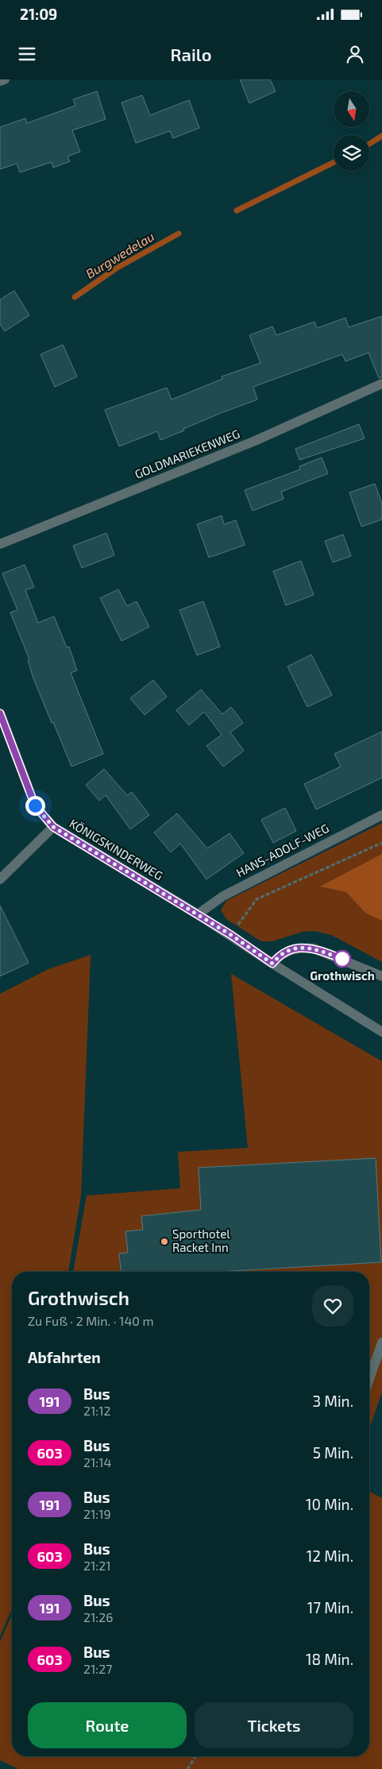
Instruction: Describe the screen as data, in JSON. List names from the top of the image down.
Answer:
{
  "streets": {
    "street": ["GOLDMARIEKENWEG", "KÖNIGSKINDERWEG", "HANS-ADOLF-WEG"]
  },
  "crossings": [
    ["KÖNIGSKINDERWEG", "HANS-ADOLF-WEG"]
  ],
  "water": ["Burgwedelau"],
  "places": ["Grothwisch", "Sporthotel Racket Inn"],
  "lines": ["bus line 191"],
  "north": "bottom",
  "page": {
    "status": "21:09",
    "header": "Railo",
    "heading": [
      ["Grothwisch", "Zu Fuß · 2 Min. · 140 m"],
      "Abfahrten"
    ],
    "list": [
      {
        "mark": "191",
        "name": "Bus",
        "note": "21:12",
        "value": "3 Min."
      },
      {
        "mark": "603",
        "name": "Bus",
        "note": "21:14",
        "value": "5 Min."
      },
      {
        "mark": "191",
        "name": "Bus",
        "note": "21:19",
        "value": "10 Min."
      },
      {
        "mark": "603",
        "name": "Bus",
        "note": "21:21",
        "value": "12 Min."
      },
      {
        "mark": "191",
        "name": "Bus",
        "note": "21:26",
        "value": "17 Min."
      },
      {
        "mark": "603",
        "name": "Bus",
        "note": "21:27",
        "value": "18 Min."
      }
    ],
    "buttons": ["Route", "Tickets"]
  }
}
